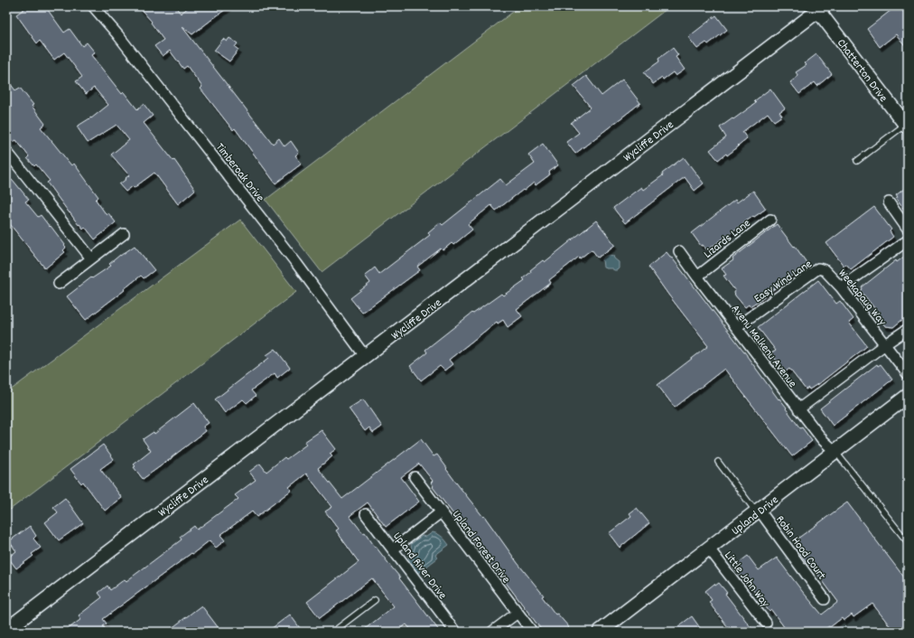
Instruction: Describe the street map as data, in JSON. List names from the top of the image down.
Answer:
{
  "streets": {
    "street": [
      "Chatterton Drive",
      "Wycliffe Drive",
      "Timberoak Drive",
      "Lizards Lane",
      "Easy Wind Lane",
      "Weekapaug Way",
      "Avenu Malkenu Avenue",
      "Upland Drive",
      "Upland Forest Drive",
      "Robin Hood Court",
      "Upland River Drive",
      "Little John Way"
    ]
  },
  "crossings": [
    ["Chatterton Drive", "Wycliffe Drive"],
    ["Wycliffe Drive", "Timberoak Drive"],
    ["Lizards Lane", "Avenu Malkenu Avenue"],
    ["Easy Wind Lane", "Weekapaug Way"],
    ["Easy Wind Lane", "Avenu Malkenu Avenue"],
    ["Avenu Malkenu Avenue", "Upland Drive"],
    ["Upland Drive", "Robin Hood Court"],
    ["Upland Drive", "Little John Way"]
  ]
}
